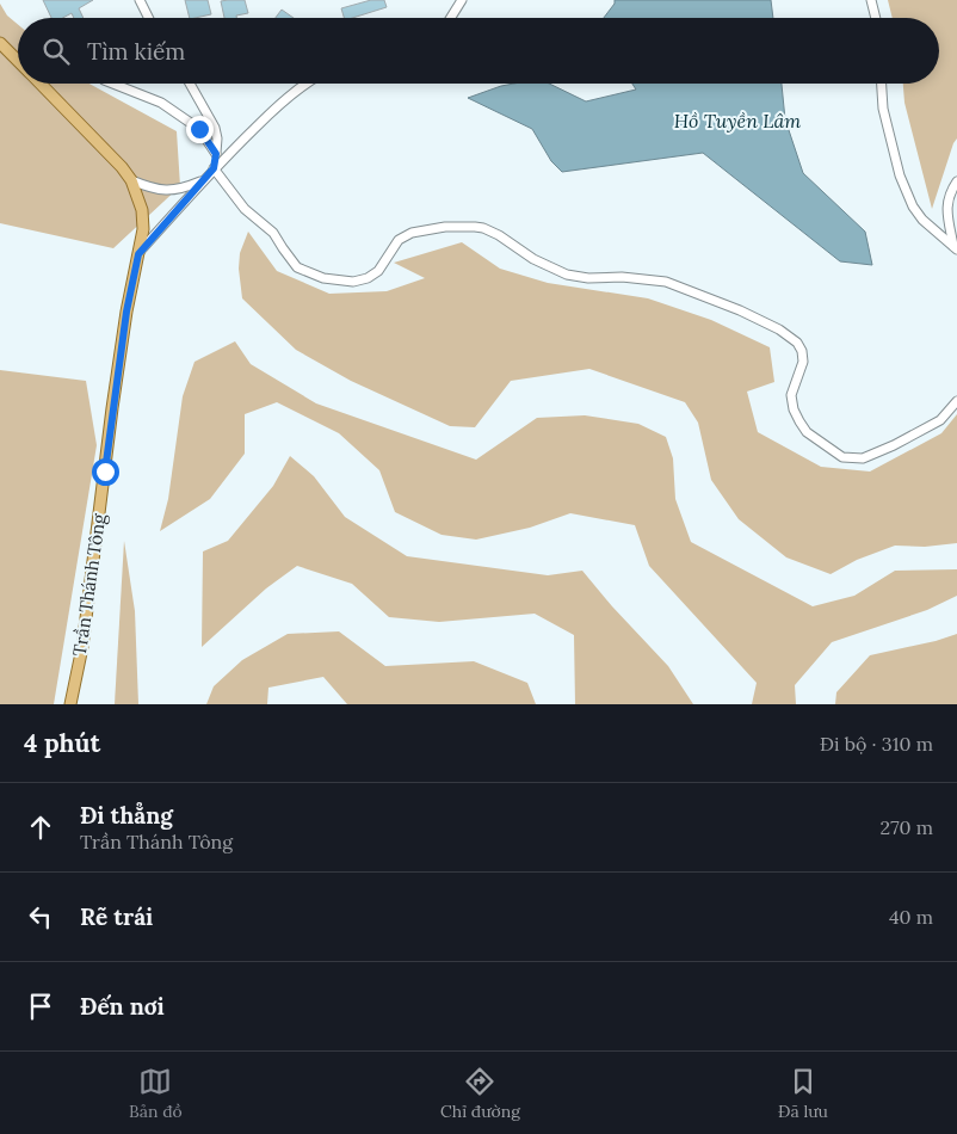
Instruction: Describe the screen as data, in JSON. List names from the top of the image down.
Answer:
{
  "streets": {
    "main road": ["Trần Thánh Tông"]
  },
  "water": ["Hồ Tuyền Lâm"],
  "page": {
    "search": "Tìm kiếm",
    "heading": ["4 phút", "Đi bộ · 310 m"],
    "list": [
      ["Đi thẳng", "Trần Thánh Tông", "270 m"],
      ["Rẽ trái", "40 m"],
      "Đến nơi"
    ],
    "nav": ["Bản đồ", "Chỉ đường", "Đã lưu"]
  }
}
